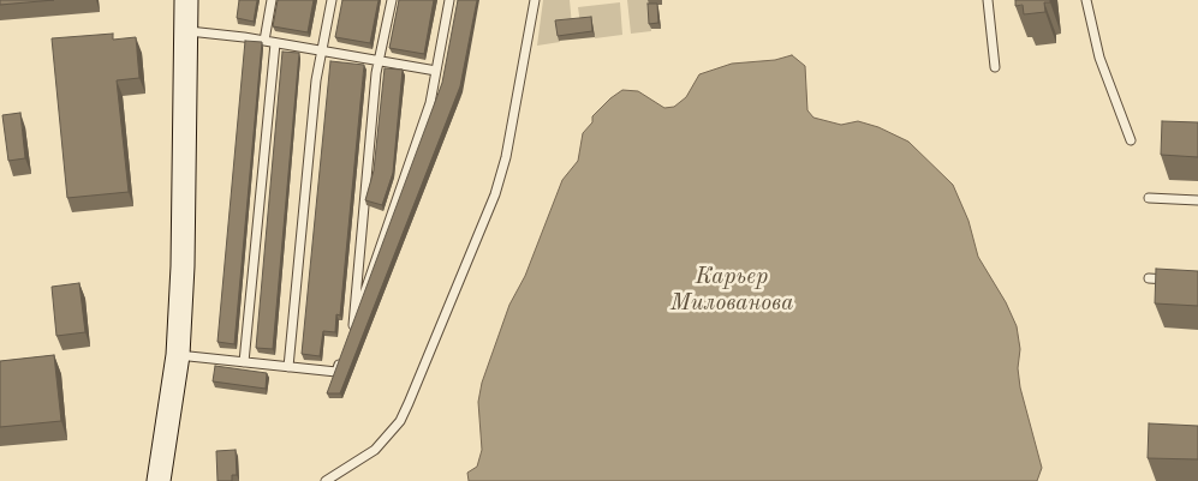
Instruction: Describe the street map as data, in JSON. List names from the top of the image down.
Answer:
{
  "water": ["Карьер Милованова"]
}
